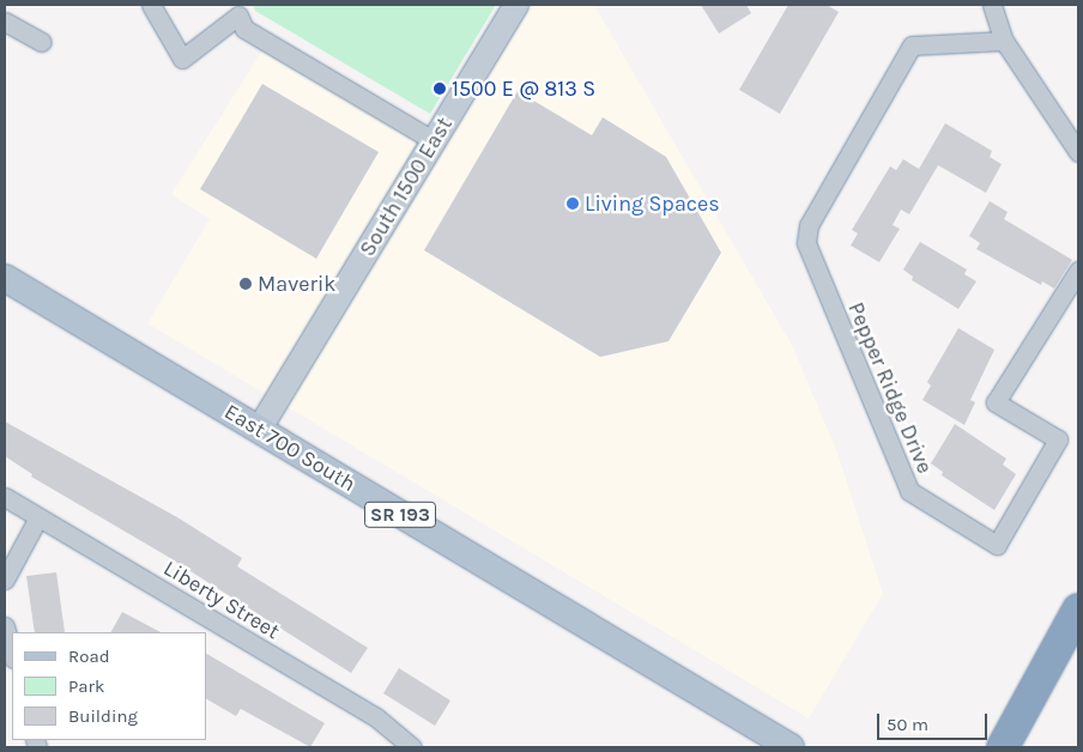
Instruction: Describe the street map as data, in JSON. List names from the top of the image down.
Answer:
{
  "streets": {
    "main road": ["East 700 South", "SR 193"],
    "street": ["South 1500 East", "Pepper Ridge Drive", "Liberty Street"]
  },
  "crossings": [
    ["South 1500 East", "East 700 South"]
  ],
  "places": ["1500 E @ 813 S", "Living Spaces", "Maverik"],
  "legend": ["Road", "Park", "Building"],
  "scale_bar": "50 m"
}
